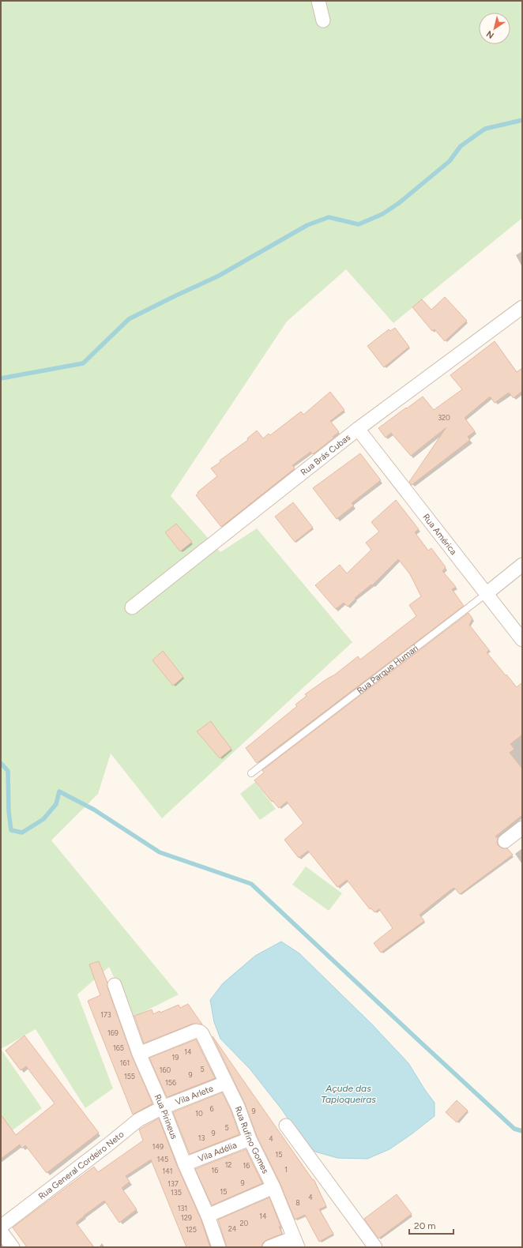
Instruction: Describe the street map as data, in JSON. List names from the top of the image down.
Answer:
{
  "streets": {
    "street": [
      "Rua Brás Cubas",
      "Rua América",
      "Rua Parque Humari",
      "Vila Arlete",
      "Rua Pirineus",
      "Rua Rufino Gomes",
      "Vila Adélia",
      "Rua General Cordeiro Neto"
    ]
  },
  "crossings": [
    ["Rua Brás Cubas", "Rua América"],
    ["Rua América", "Rua Parque Humari"],
    ["Vila Arlete", "Rua Pirineus"],
    ["Vila Arlete", "Rua Rufino Gomes"],
    ["Vila Arlete", "Rua General Cordeiro Neto"],
    ["Rua Pirineus", "Rua Rufino Gomes"],
    ["Rua Pirineus", "Vila Adélia"],
    ["Rua Pirineus", "Rua General Cordeiro Neto"],
    ["Rua Rufino Gomes", "Vila Adélia"]
  ],
  "water": ["Açude das Tapioqueiras"],
  "house_numbers": [
    "320",
    "173",
    "169",
    "165",
    "14",
    "19",
    "161",
    "5",
    "160",
    "9",
    "155",
    "156",
    "6",
    "9",
    "10",
    "5",
    "9",
    "13",
    "4",
    "149",
    "15",
    "145",
    "12",
    "16",
    "1",
    "16",
    "141",
    "9",
    "137",
    "15",
    "135",
    "4",
    "8",
    "131",
    "14",
    "129",
    "20",
    "24",
    "125"
  ],
  "scale_bar": "20 m",
  "north": "bottom left"
}
